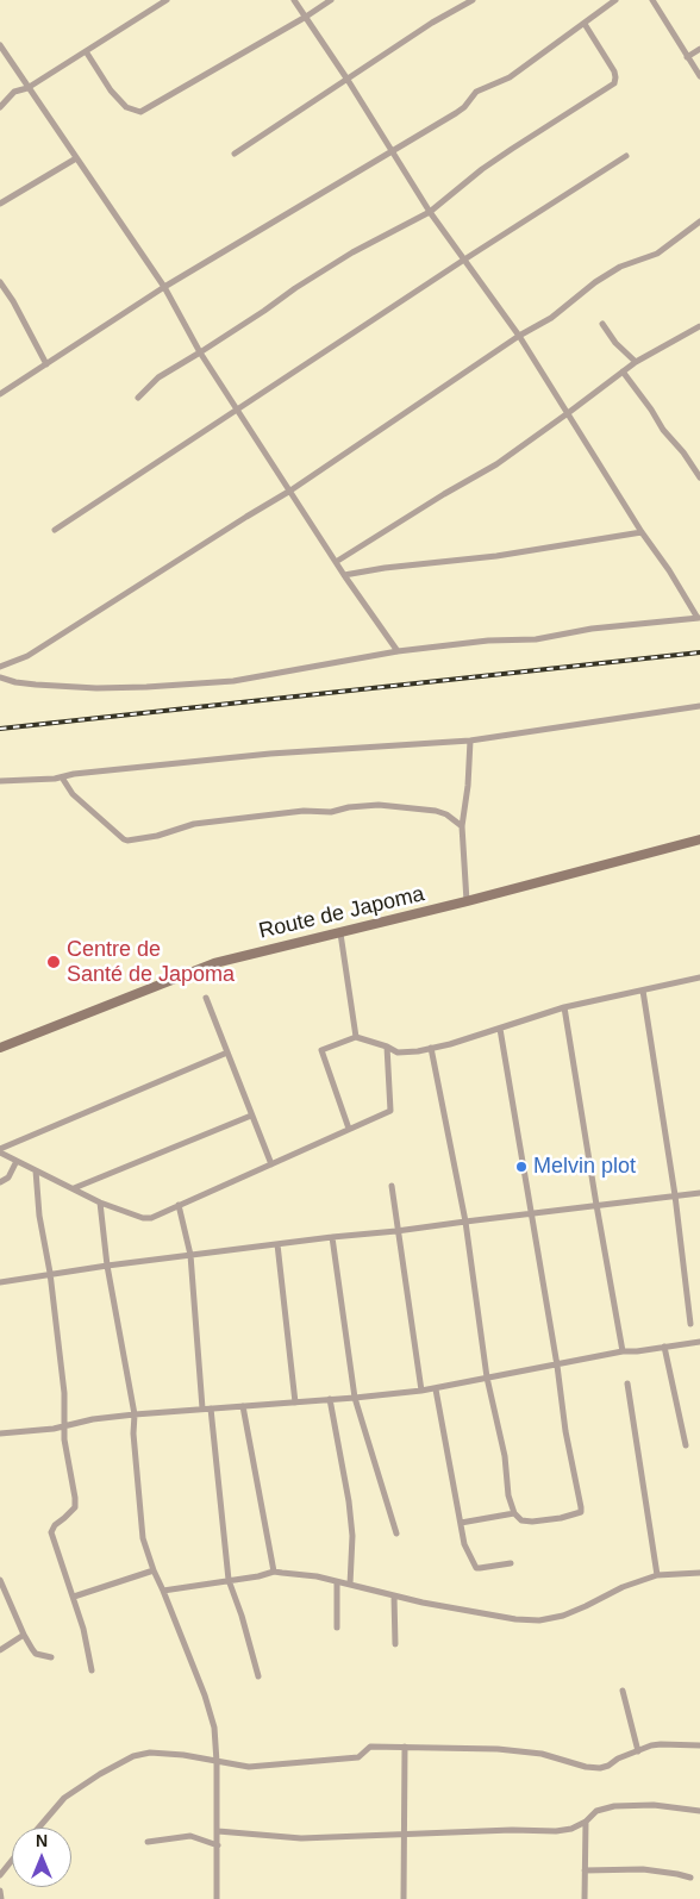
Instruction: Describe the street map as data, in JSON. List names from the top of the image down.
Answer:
{
  "streets": {
    "street": ["Route de Japoma"]
  },
  "places": ["Centre de Santé de Japoma", "Melvin plot"],
  "north": "top"
}
